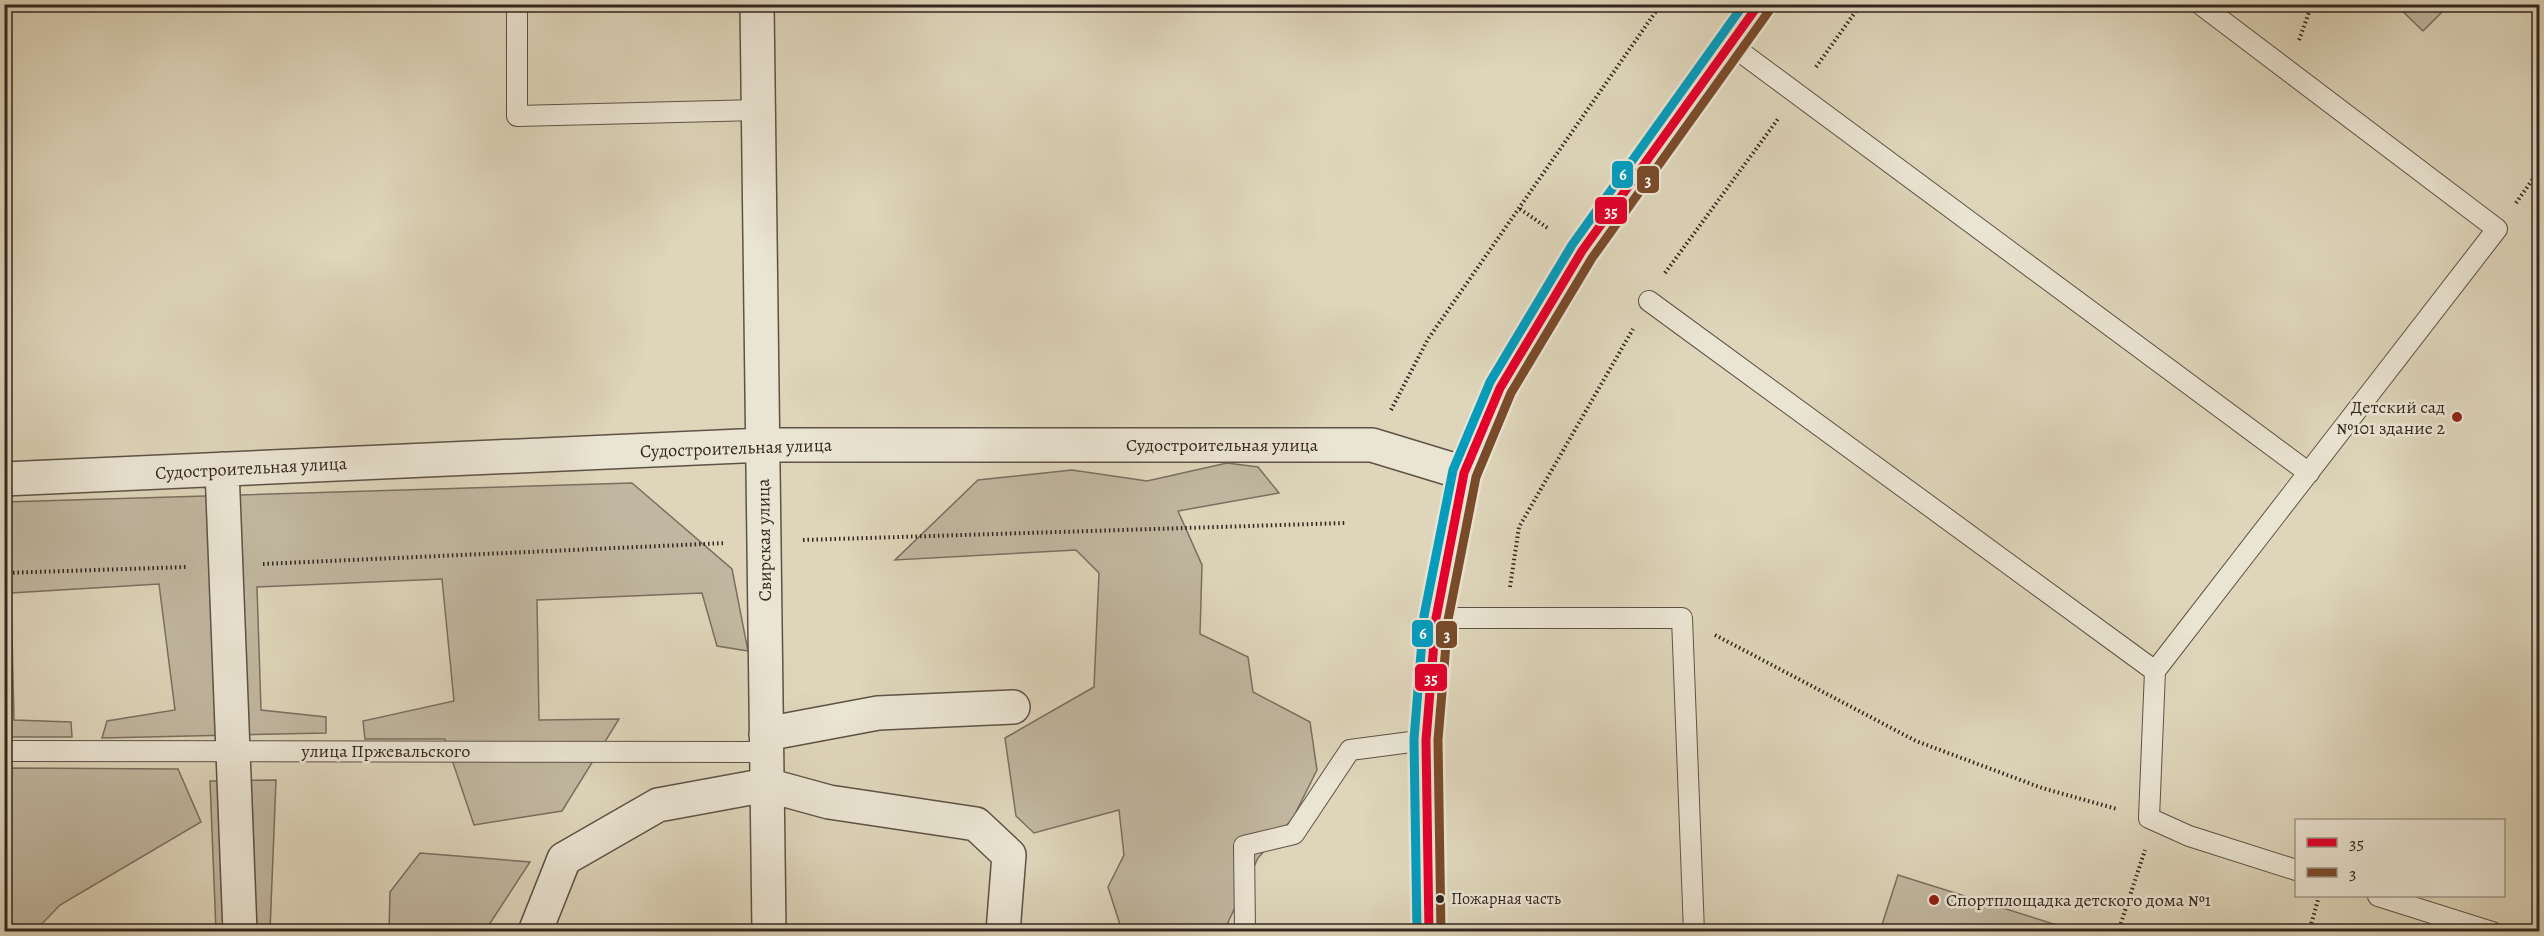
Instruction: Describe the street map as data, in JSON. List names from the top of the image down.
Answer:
{
  "streets": {
    "street": ["Судостроительная улица", "Свирская улица"],
    "lane": ["улица Пржевальского"]
  },
  "crossings": [
    ["Судостроительная улица", "Свирская улица"],
    ["Свирская улица", "улица Пржевальского"]
  ],
  "places": ["Детский сад №101 здание 2", "Пожарная часть", "Спортплощадка детского дома №1"],
  "lines": ["transit line 35", "transit line 6", "transit line 3"],
  "legend": ["35", "3"]
}
